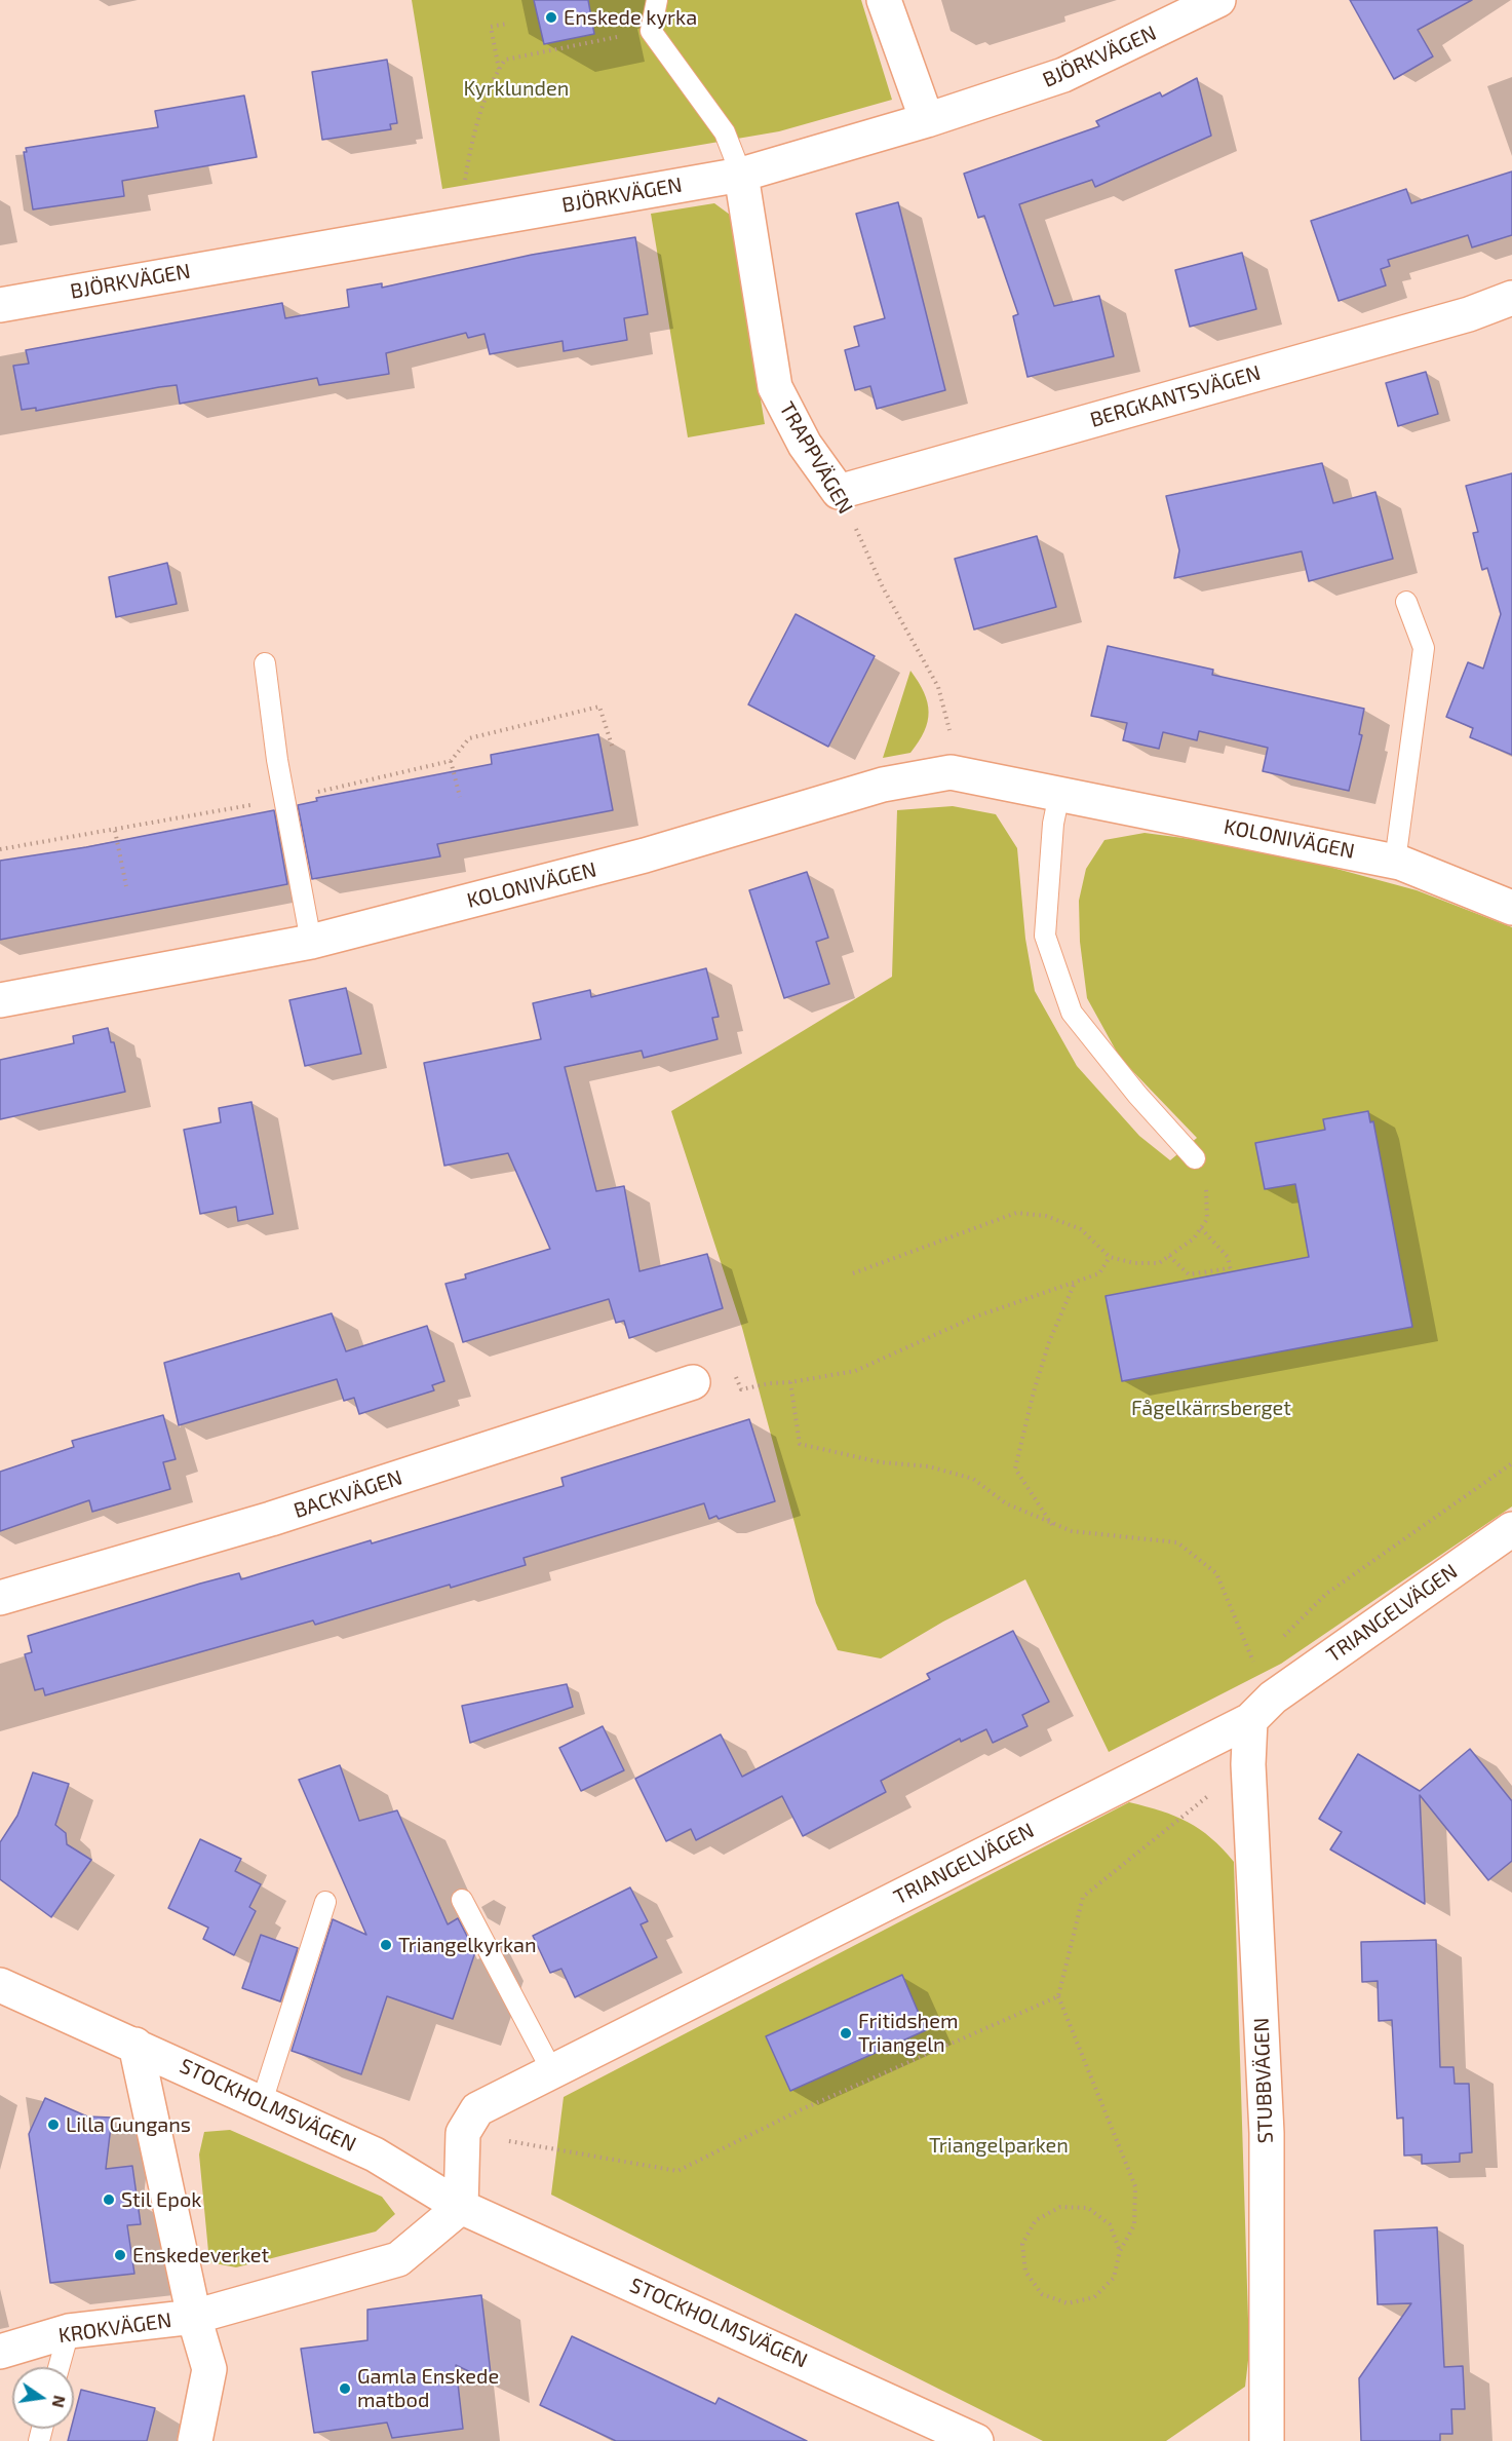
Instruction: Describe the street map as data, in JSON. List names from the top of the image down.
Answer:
{
  "streets": {
    "street": [
      "BJÖRKVÄGEN",
      "BERGKANTSVÄGEN",
      "TRAPPVÄGEN",
      "KOLONIVÄGEN",
      "BACKVÄGEN",
      "TRIANGELVÄGEN",
      "STUBBVÄGEN",
      "STOCKHOLMSVÄGEN",
      "KROKVÄGEN"
    ]
  },
  "crossings": [
    ["BJÖRKVÄGEN", "TRAPPVÄGEN"],
    ["BERGKANTSVÄGEN", "TRAPPVÄGEN"],
    ["TRIANGELVÄGEN", "STUBBVÄGEN"]
  ],
  "parks": ["Kyrklunden", "Fågelkärrsberget", "Triangelparken"],
  "places": [
    "Enskede kyrka",
    "Triangelkyrkan",
    "Fritidshem Triangeln",
    "Lilla Gungans",
    "Stil Epok",
    "Enskedeverket",
    "Gamla Enskede matbod"
  ],
  "north": "right"
}
